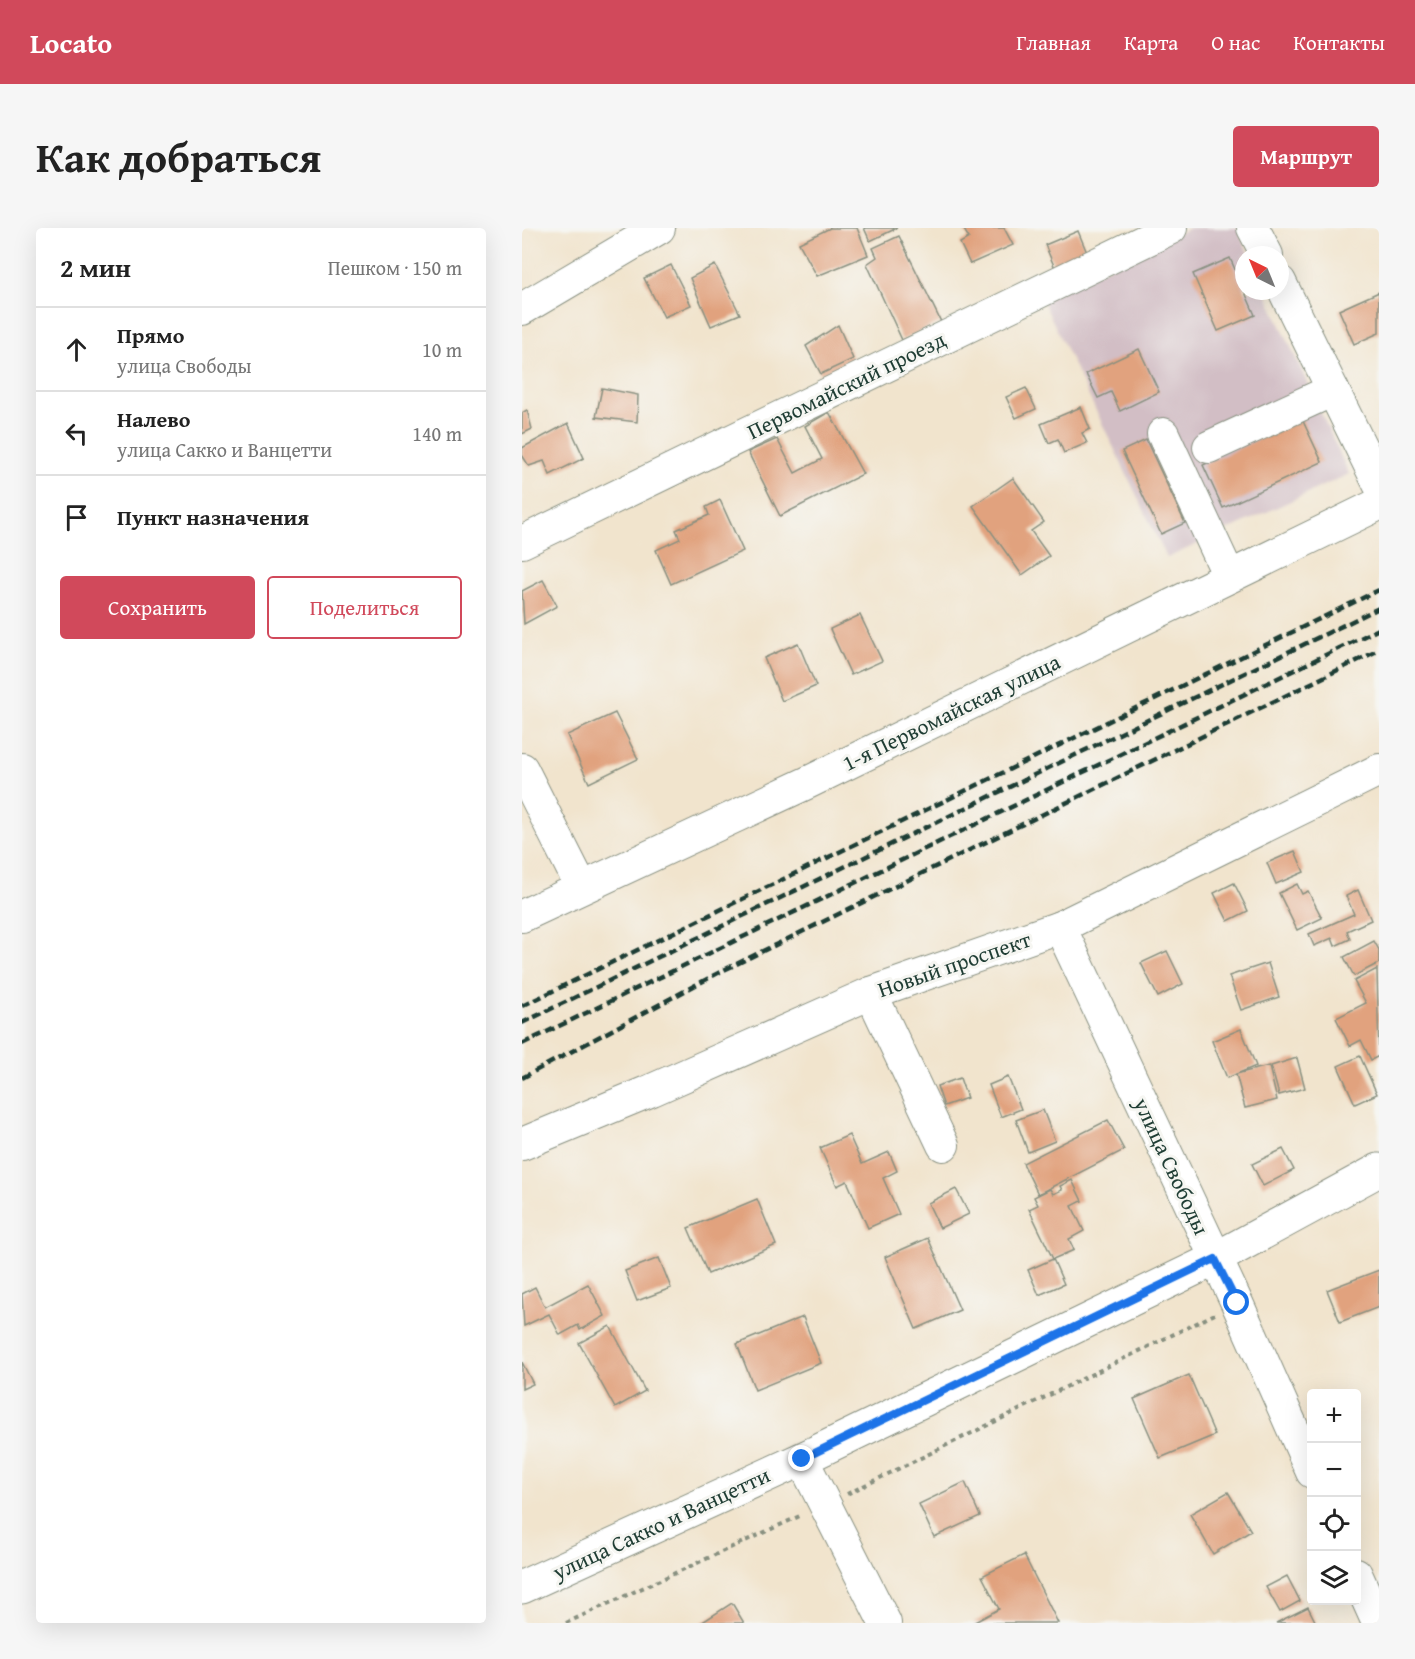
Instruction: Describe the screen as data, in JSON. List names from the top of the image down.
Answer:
{
  "streets": {
    "main road": ["улица Сакко и Ванцетти"],
    "street": [
      "Первомайский проезд",
      "1-я Первомайская улица",
      "Новый проспект",
      "улица Свободы"
    ]
  },
  "crossings": [
    ["Новый проспект", "улица Свободы"],
    ["улица Свободы", "улица Сакко и Ванцетти"]
  ],
  "north": "top left",
  "page": {
    "header": "Locato",
    "nav": [
      "Главная",
      "Карта",
      "О нас",
      "Контакты"
    ],
    "title": "Как добраться",
    "buttons": [
      "Маршрут",
      ["Сохранить", "Поделиться"]
    ],
    "heading": ["2 мин", "Пешком · 150 m"],
    "list": [
      ["Прямо", "улица Свободы", "10 m"],
      ["Налево", "улица Сакко и Ванцетти", "140 m"],
      "Пункт назначения"
    ],
    "map_buttons": ["+", "−"]
  }
}
